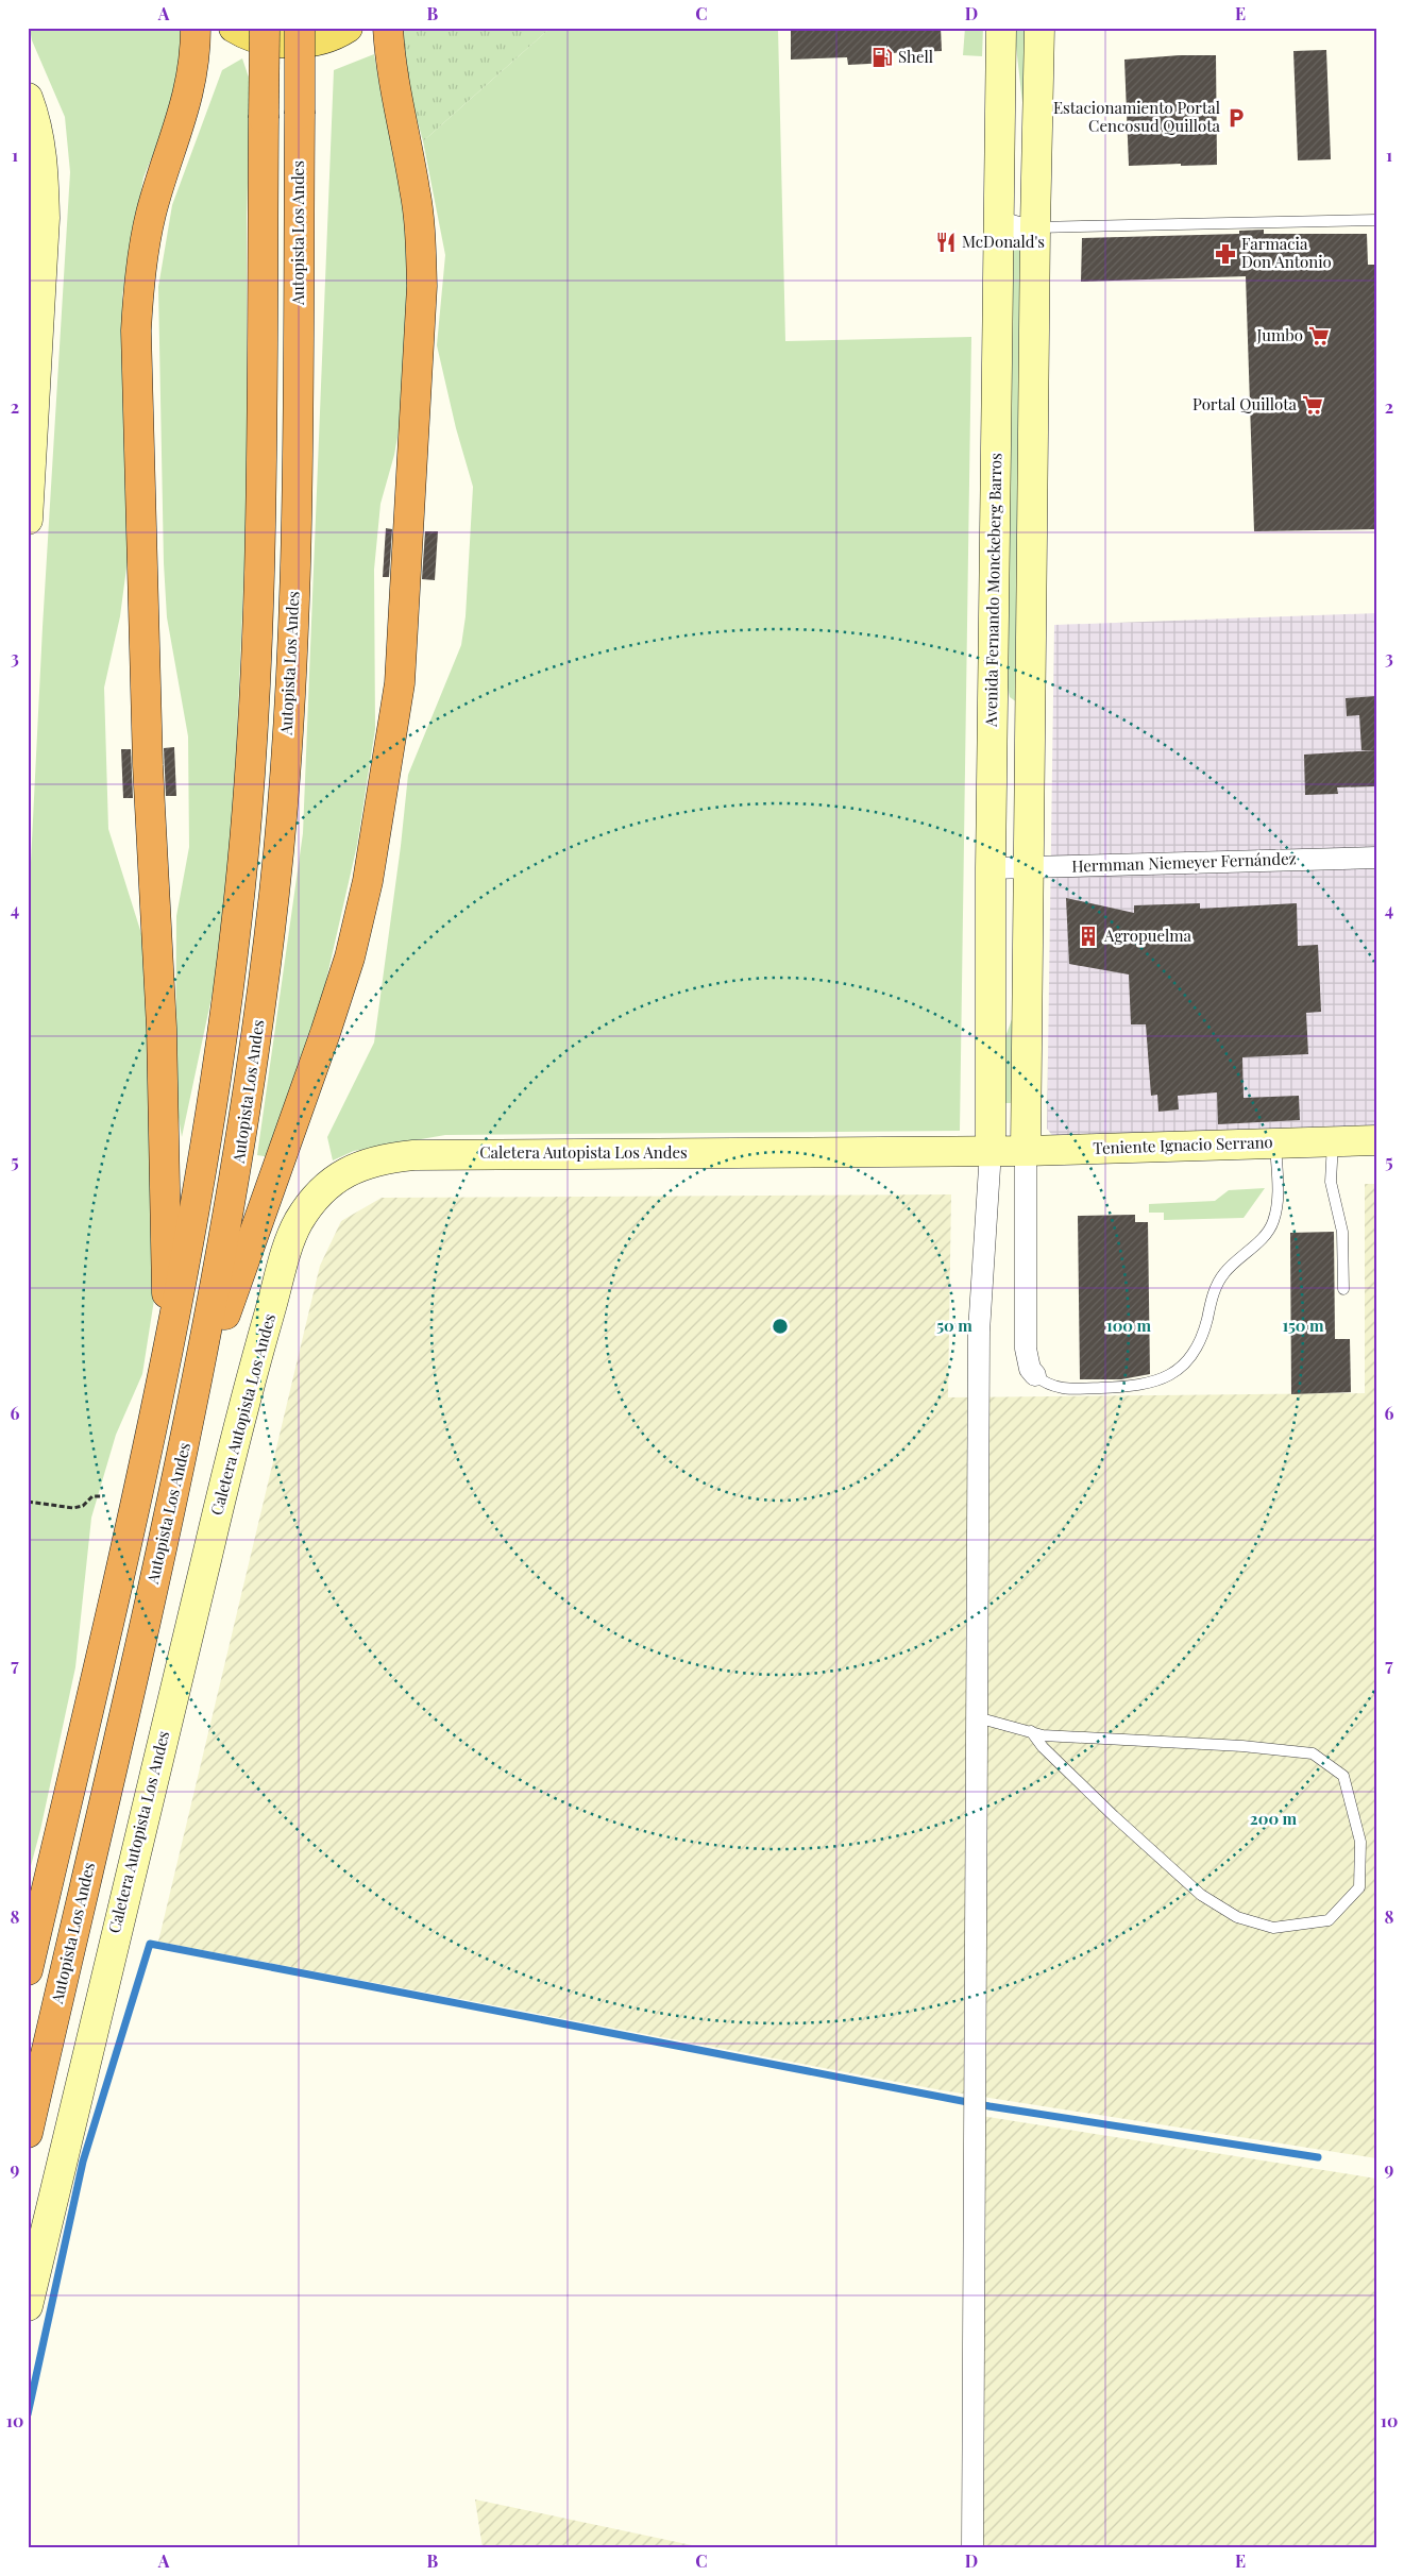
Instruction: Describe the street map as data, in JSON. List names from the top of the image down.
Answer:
{
  "streets": {
    "highway": ["Autopista Los Andes"],
    "street": [
      "Avenida Fernando Monckeberg Barros",
      "Hermman Niemeyer Fernández",
      "Teniente Ignacio Serrano",
      "Caletera Autopista Los Andes"
    ]
  },
  "crossings": [
    ["Avenida Fernando Monckeberg Barros", "Hermman Niemeyer Fernández"],
    ["Avenida Fernando Monckeberg Barros", "Teniente Ignacio Serrano"],
    ["Avenida Fernando Monckeberg Barros", "Caletera Autopista Los Andes"],
    ["Teniente Ignacio Serrano", "Caletera Autopista Los Andes"]
  ],
  "places": {
    "fuel station": ["Shell"],
    "parking": ["Estacionamiento Portal Cencosud Quillota"],
    "restaurant": ["McDonald's"],
    "pharmacy": ["Farmacia Don Antonio"],
    "supermarket": ["Jumbo", "Portal Quillota"],
    "building": ["Agropuelma"]
  },
  "grid": {
    "columns": [
      "A",
      "B",
      "C",
      "D",
      "E"
    ],
    "rows": [
      "1",
      "2",
      "3",
      "4",
      "5",
      "6",
      "7",
      "8",
      "9",
      "10"
    ]
  },
  "rings": [
    "50 m",
    "100 m",
    "150 m",
    "200 m"
  ]
}
